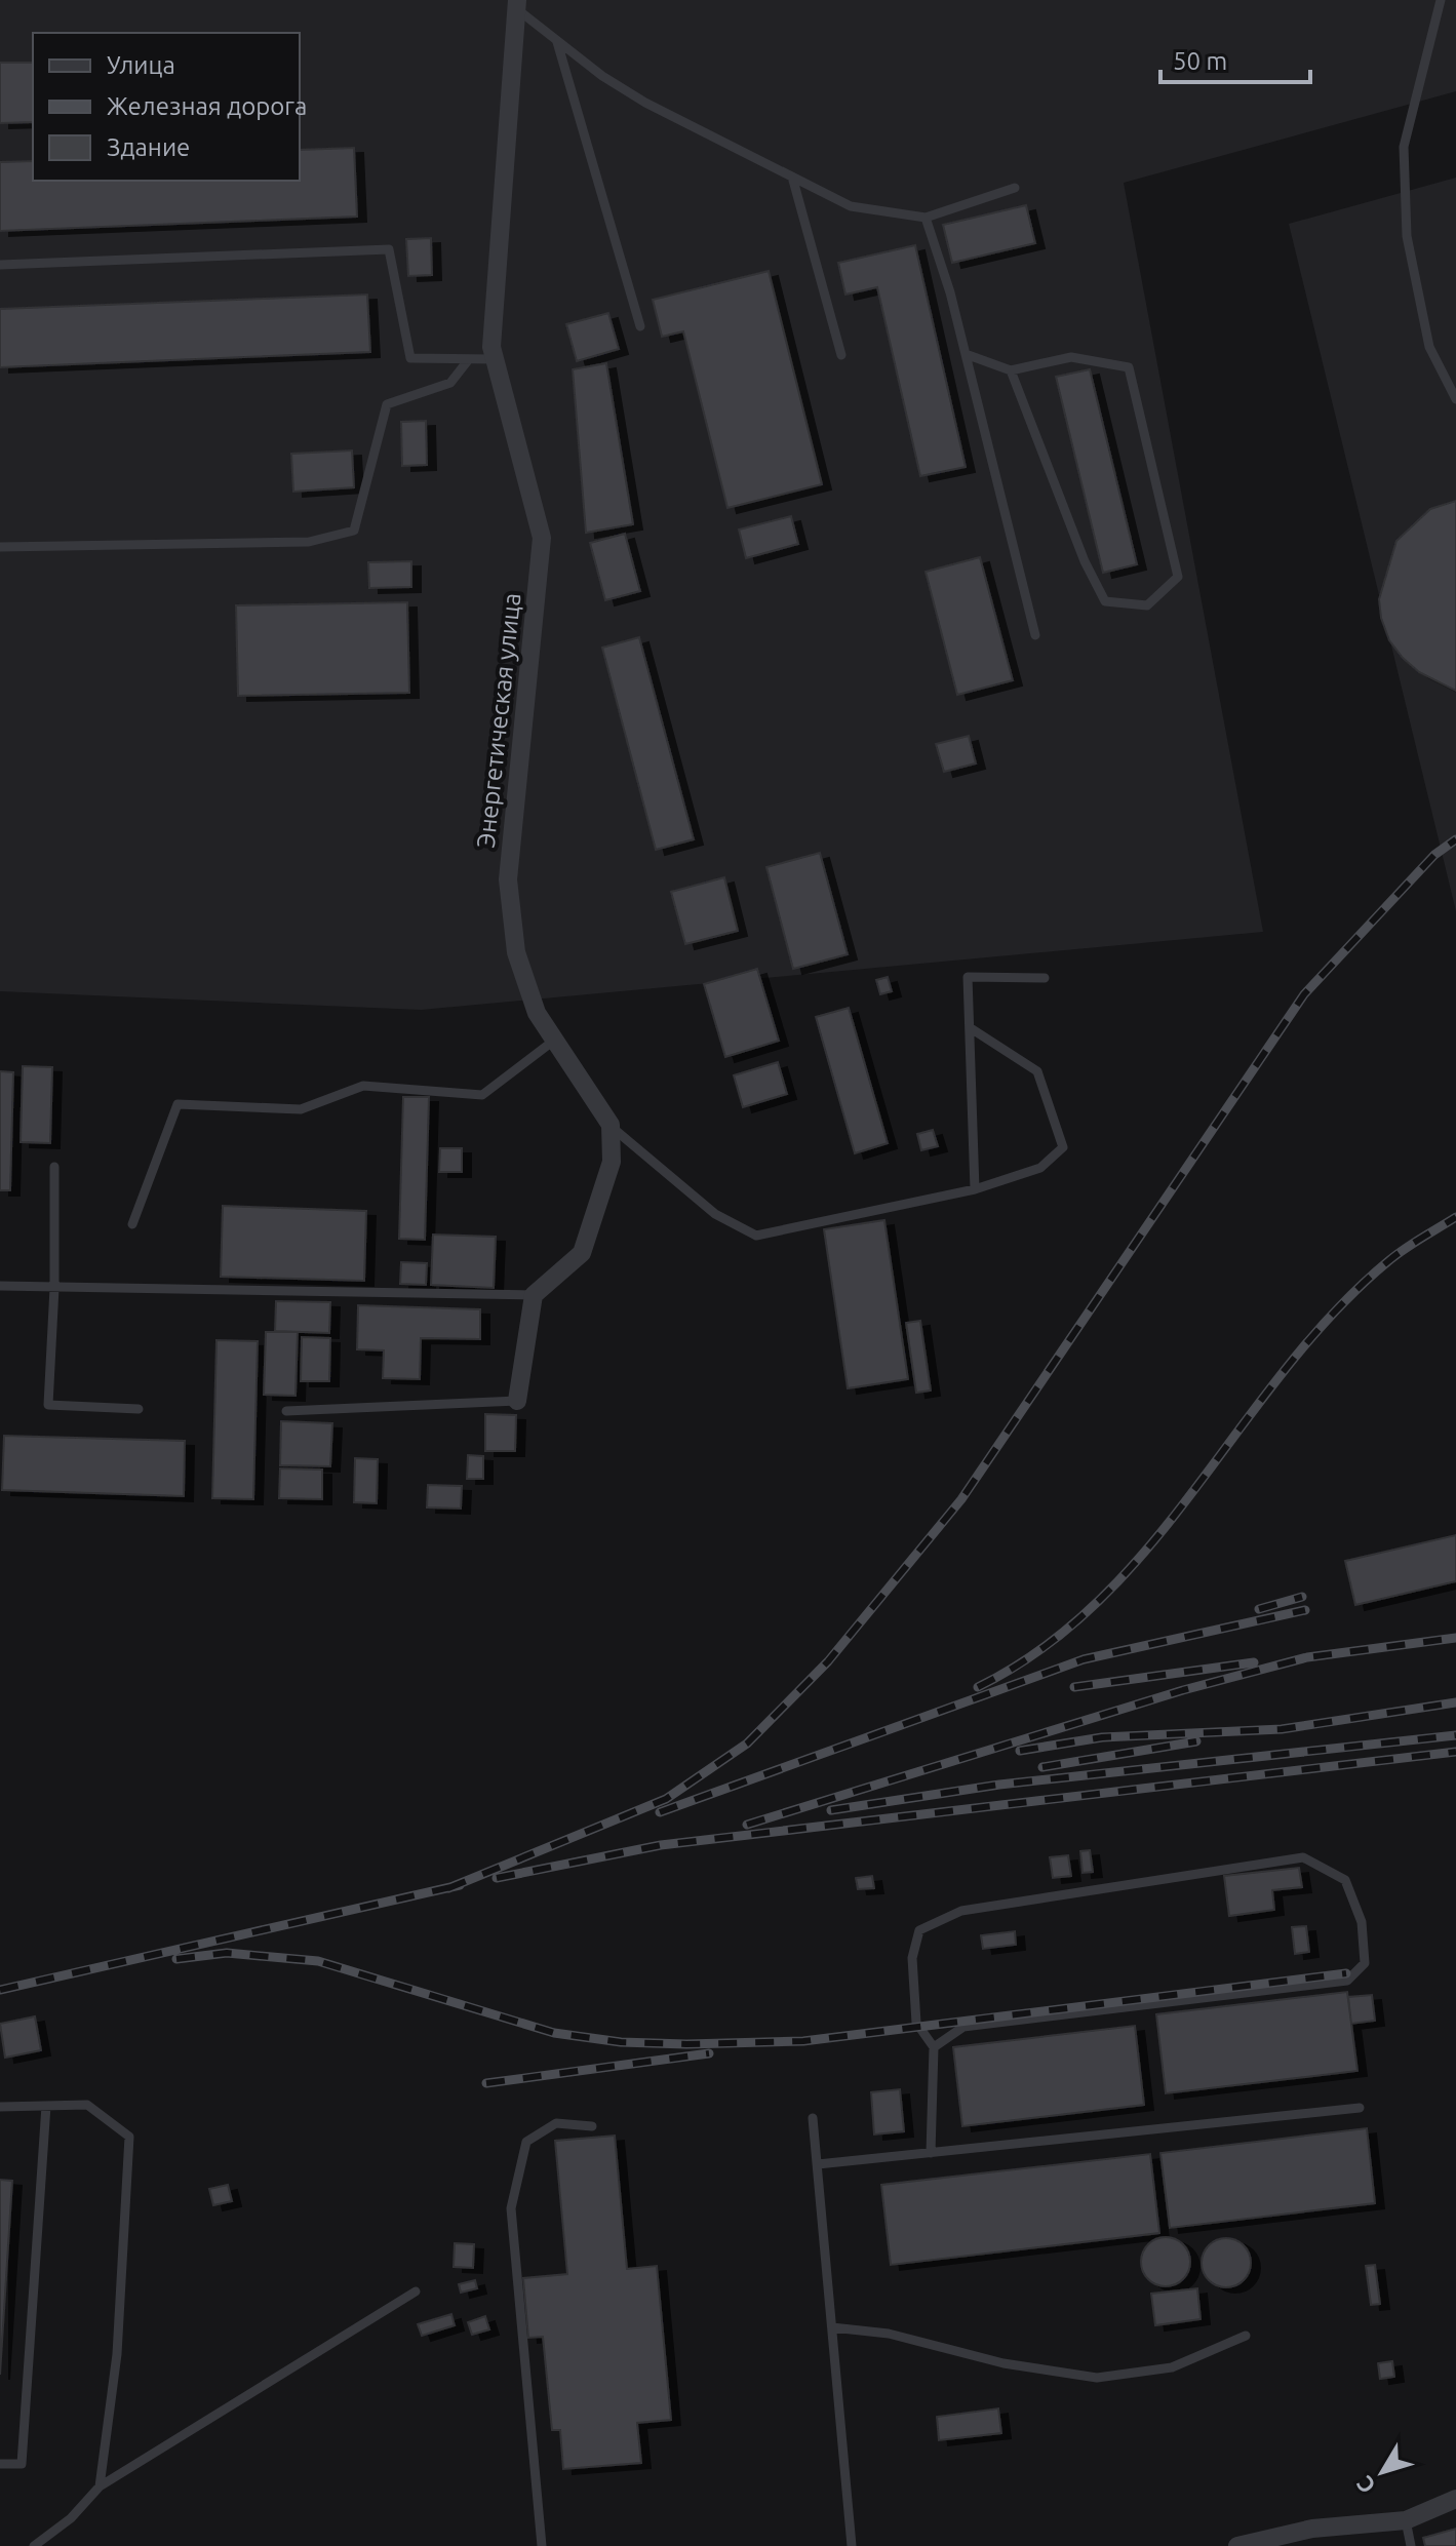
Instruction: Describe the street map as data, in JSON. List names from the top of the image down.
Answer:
{
  "streets": {
    "street": ["Энергетическая улица"]
  },
  "legend": ["Улица", "Железная дорога", "Здание"],
  "scale_bar": "50 m",
  "north": "bottom left"
}
